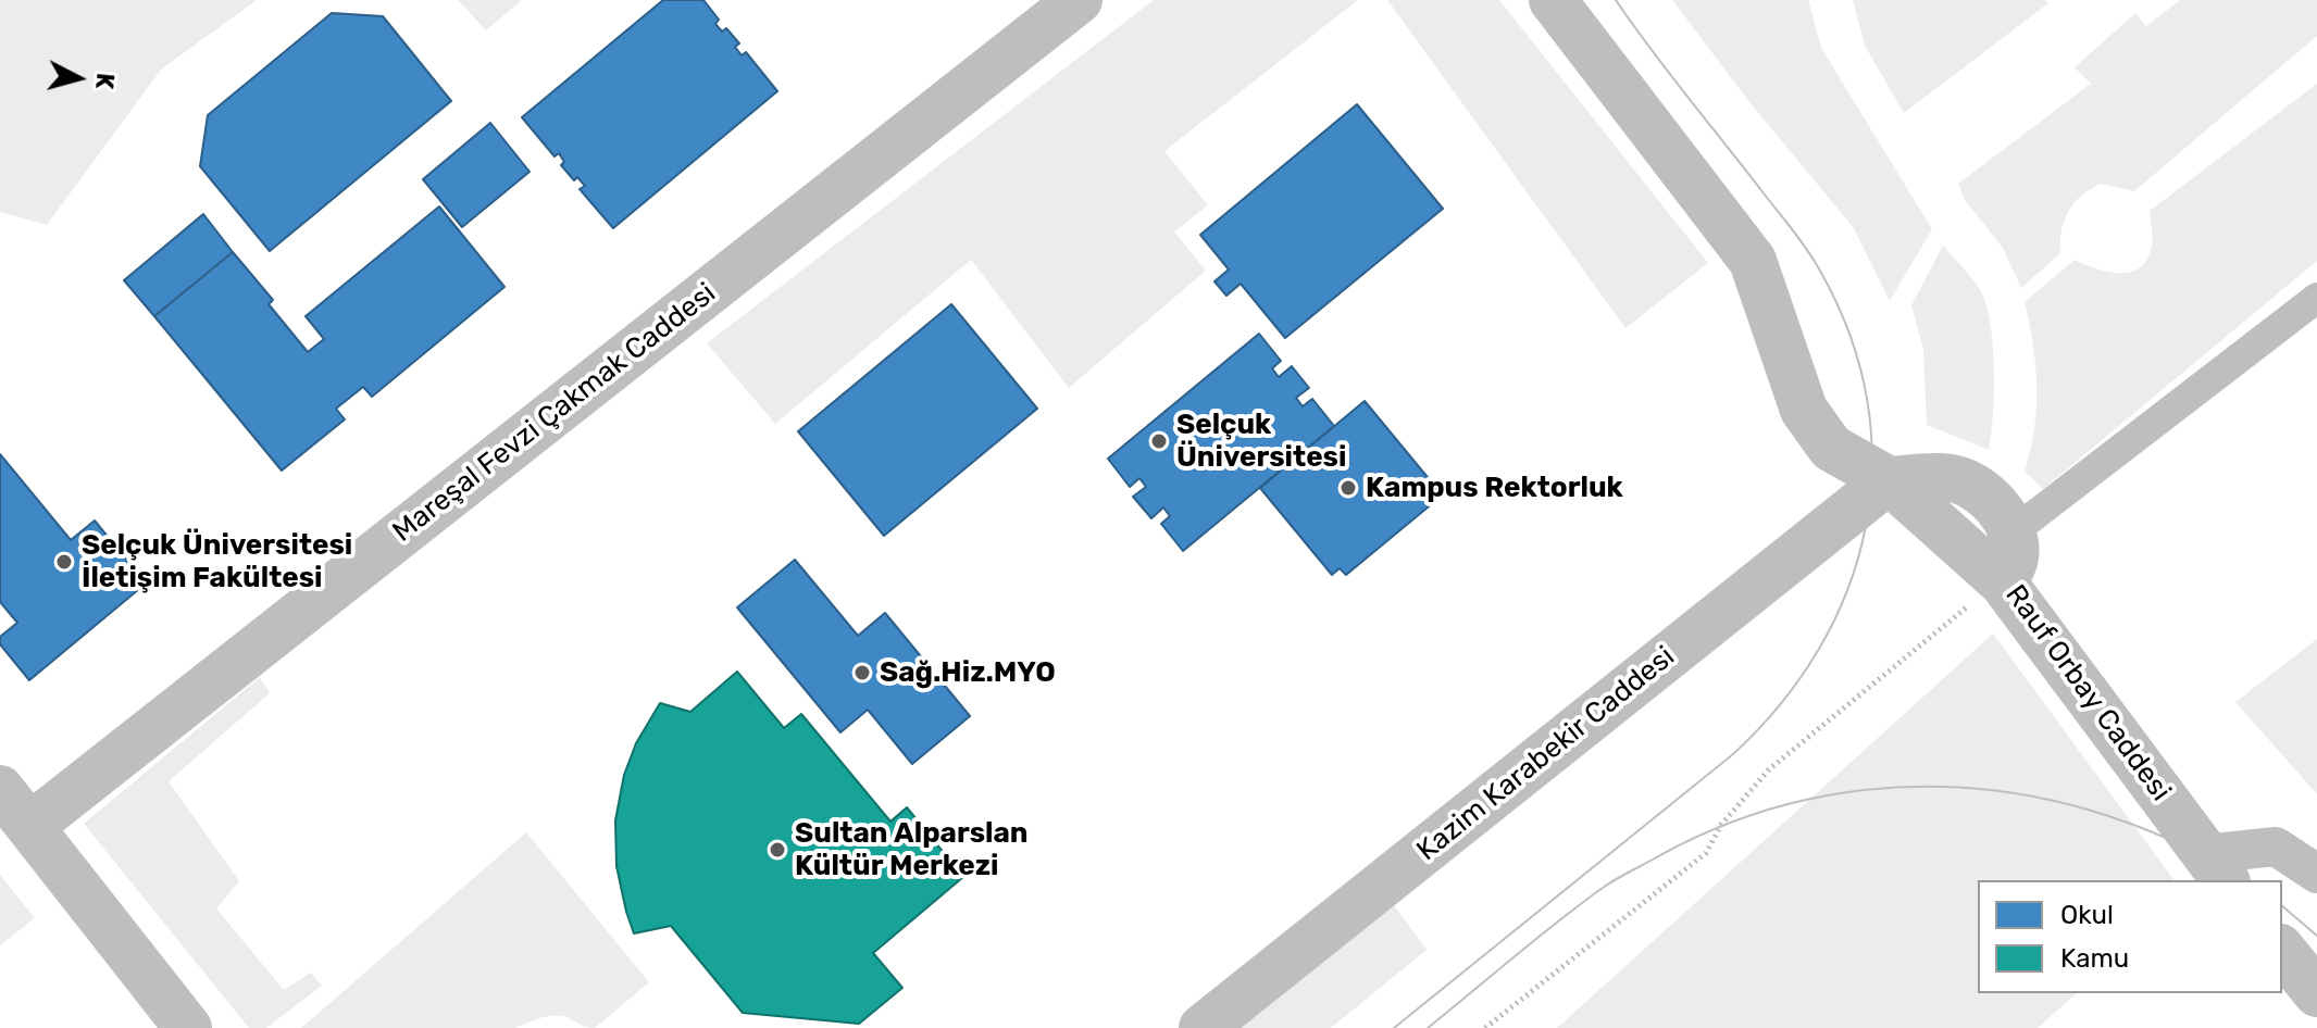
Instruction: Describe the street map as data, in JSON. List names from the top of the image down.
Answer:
{
  "streets": {
    "street": ["Mareşal Fevzi Çakmak Caddesi", "Rauf Orbay Caddesi", "Kazim Karabekir Caddesi"]
  },
  "places": [
    "Selçuk Üniversitesi",
    "Kampus Rektorluk",
    "Selçuk Üniversitesi İletişim Fakültesi",
    "Sağ.Hiz.MYO",
    "Sultan Alparslan Kültür Merkezi"
  ],
  "legend": ["Okul", "Kamu"],
  "north": "right"
}
